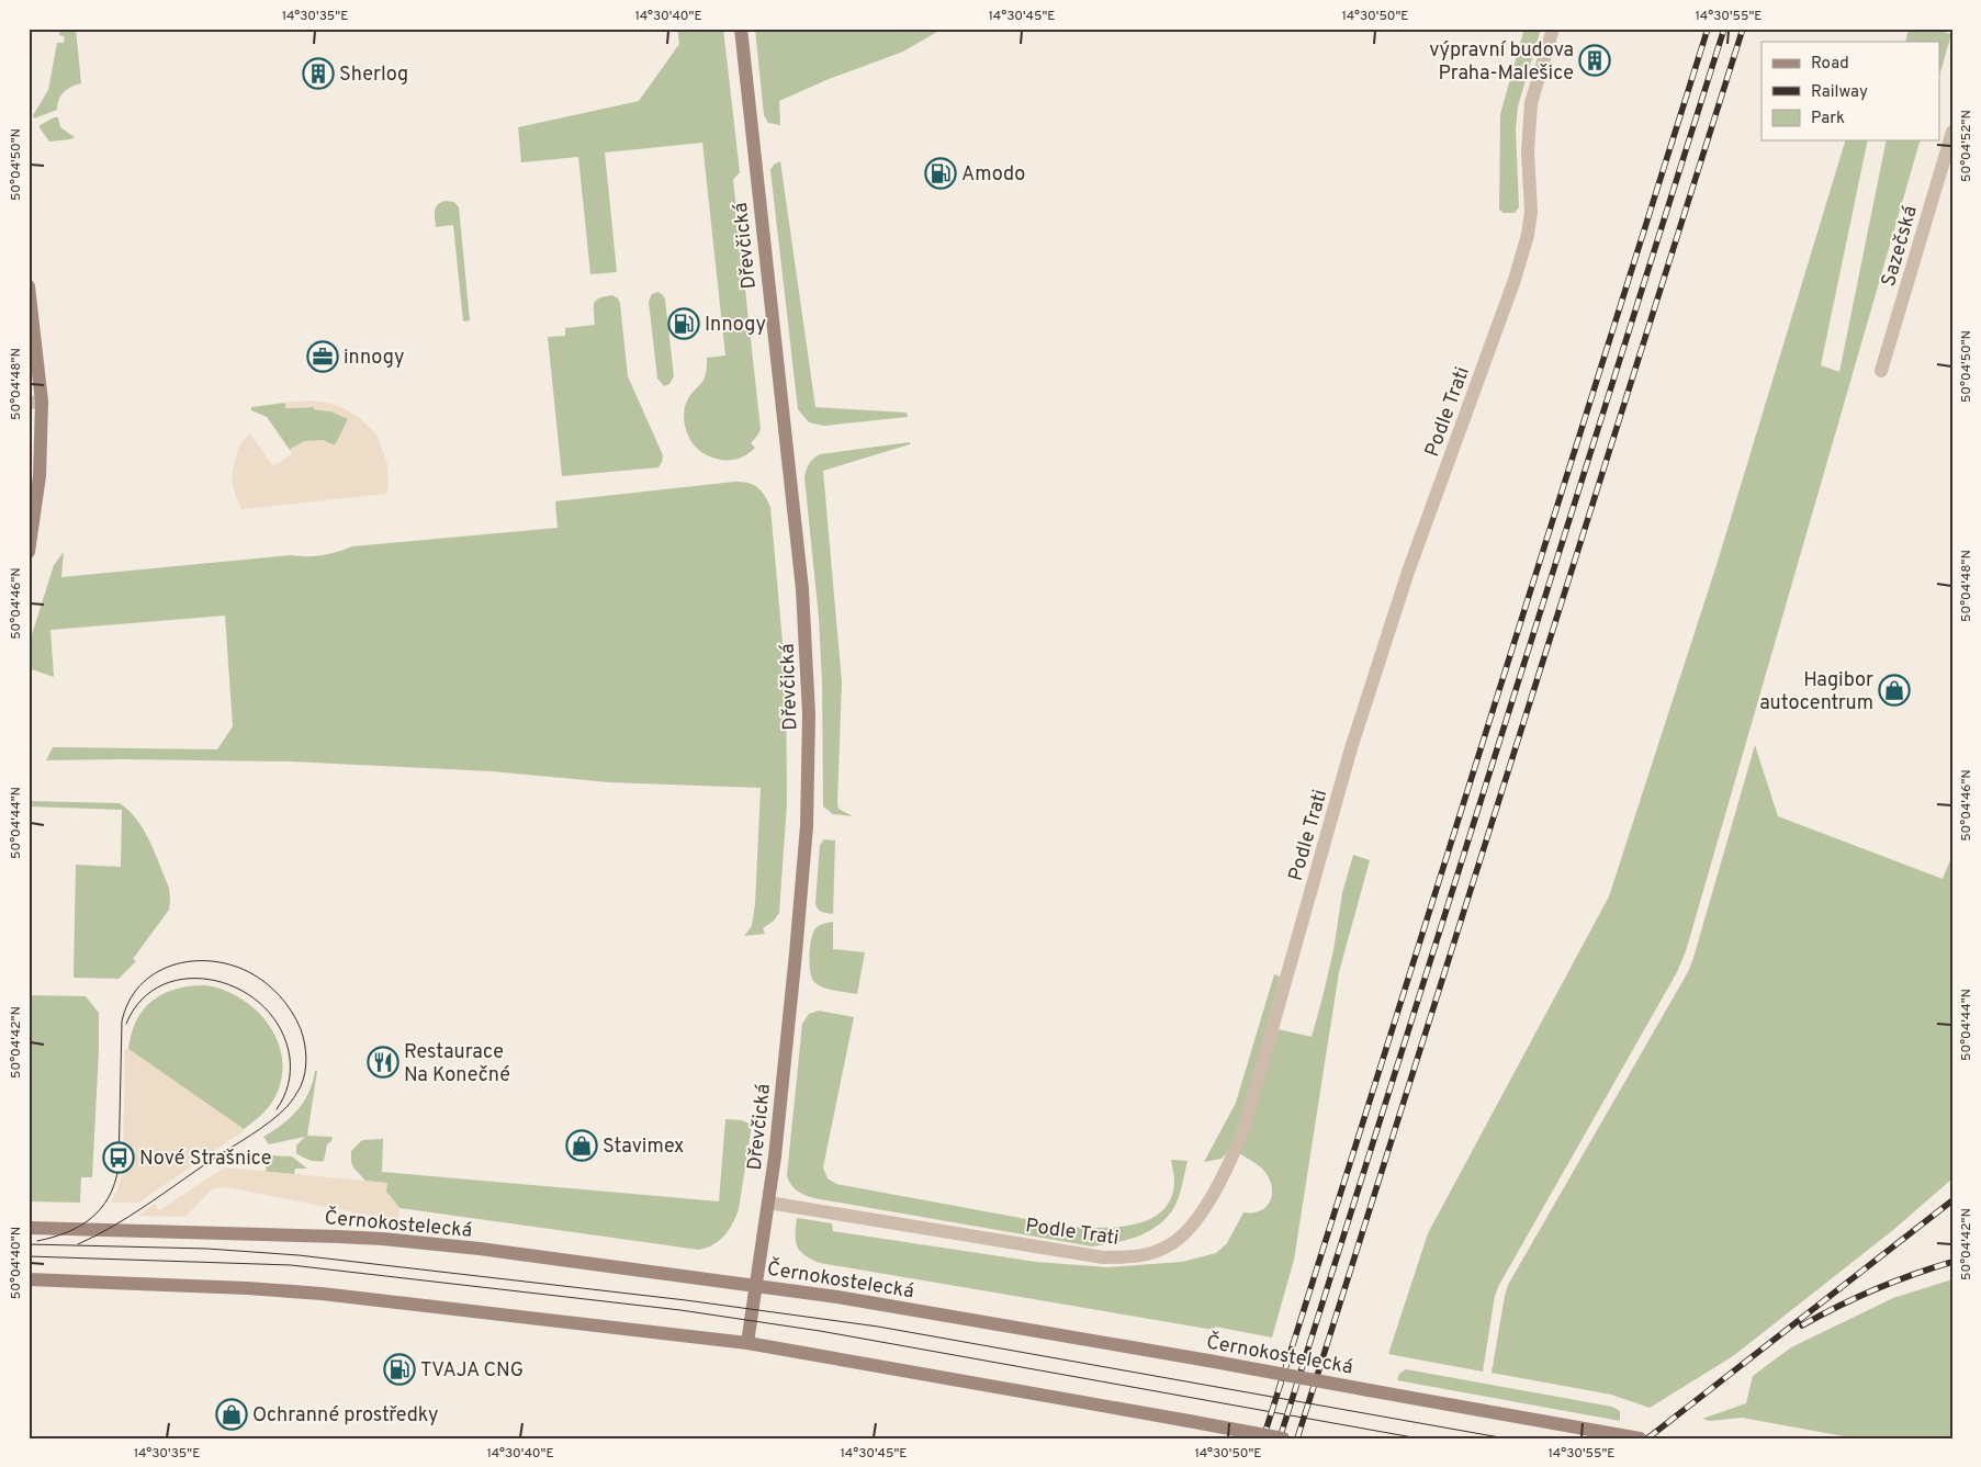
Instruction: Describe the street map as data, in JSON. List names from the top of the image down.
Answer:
{
  "streets": {
    "main road": ["Dřevčická", "Černokostelecká"],
    "street": ["Sazečská", "Podle Trati"]
  },
  "crossings": [
    ["Dřevčická", "Podle Trati"],
    ["Dřevčická", "Černokostelecká"]
  ],
  "places": {
    "building": ["výpravní budova Praha-Malešice", "Sherlog"],
    "fuel station": ["Amodo", "Innogy", "TVAJA CNG"],
    "office": ["innogy"],
    "shop": ["Hagibor autocentrum", "Stavimex", "Ochranné prostředky"],
    "restaurant": ["Restaurace Na Konečné"],
    "bus stop": ["Nové Strašnice"]
  },
  "legend": ["Road", "Railway", "Park"],
  "coordinates": [
    "14°30'35\"E",
    "14°30'40\"E",
    "14°30'45\"E",
    "14°30'50\"E",
    "14°30'55\"E",
    "50°04'52\"N",
    "50°04'50\"N",
    "50°04'48\"N",
    "50°04'46\"N",
    "50°04'44\"N",
    "50°04'42\"N",
    "50°04'40\"N"
  ]
}
